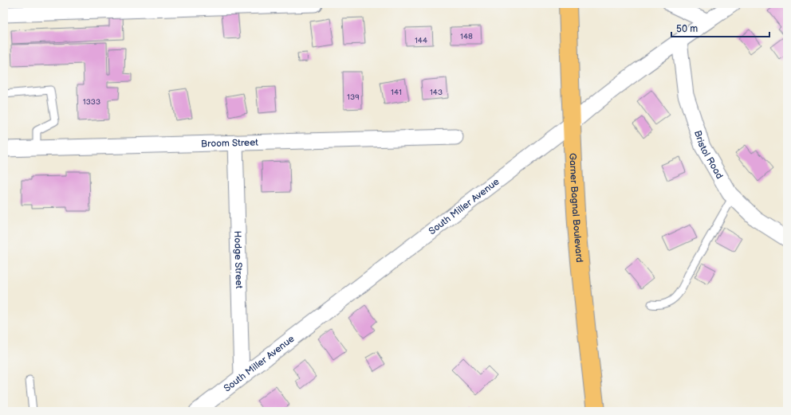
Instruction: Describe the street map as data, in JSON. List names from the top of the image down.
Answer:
{
  "streets": {
    "highway": ["Garner Bagnal Boulevard"],
    "street": [
      "Broom Street",
      "Bristol Road",
      "South Miller Avenue",
      "Hodge Street"
    ]
  },
  "crossings": [
    ["Broom Street", "Hodge Street"],
    ["Bristol Road", "South Miller Avenue"],
    ["South Miller Avenue", "Garner Bagnal Boulevard"],
    ["South Miller Avenue", "Hodge Street"]
  ],
  "house_numbers": [
    "148",
    "144",
    "141",
    "143",
    "139",
    "1333"
  ],
  "scale_bar": "50 m"
}
